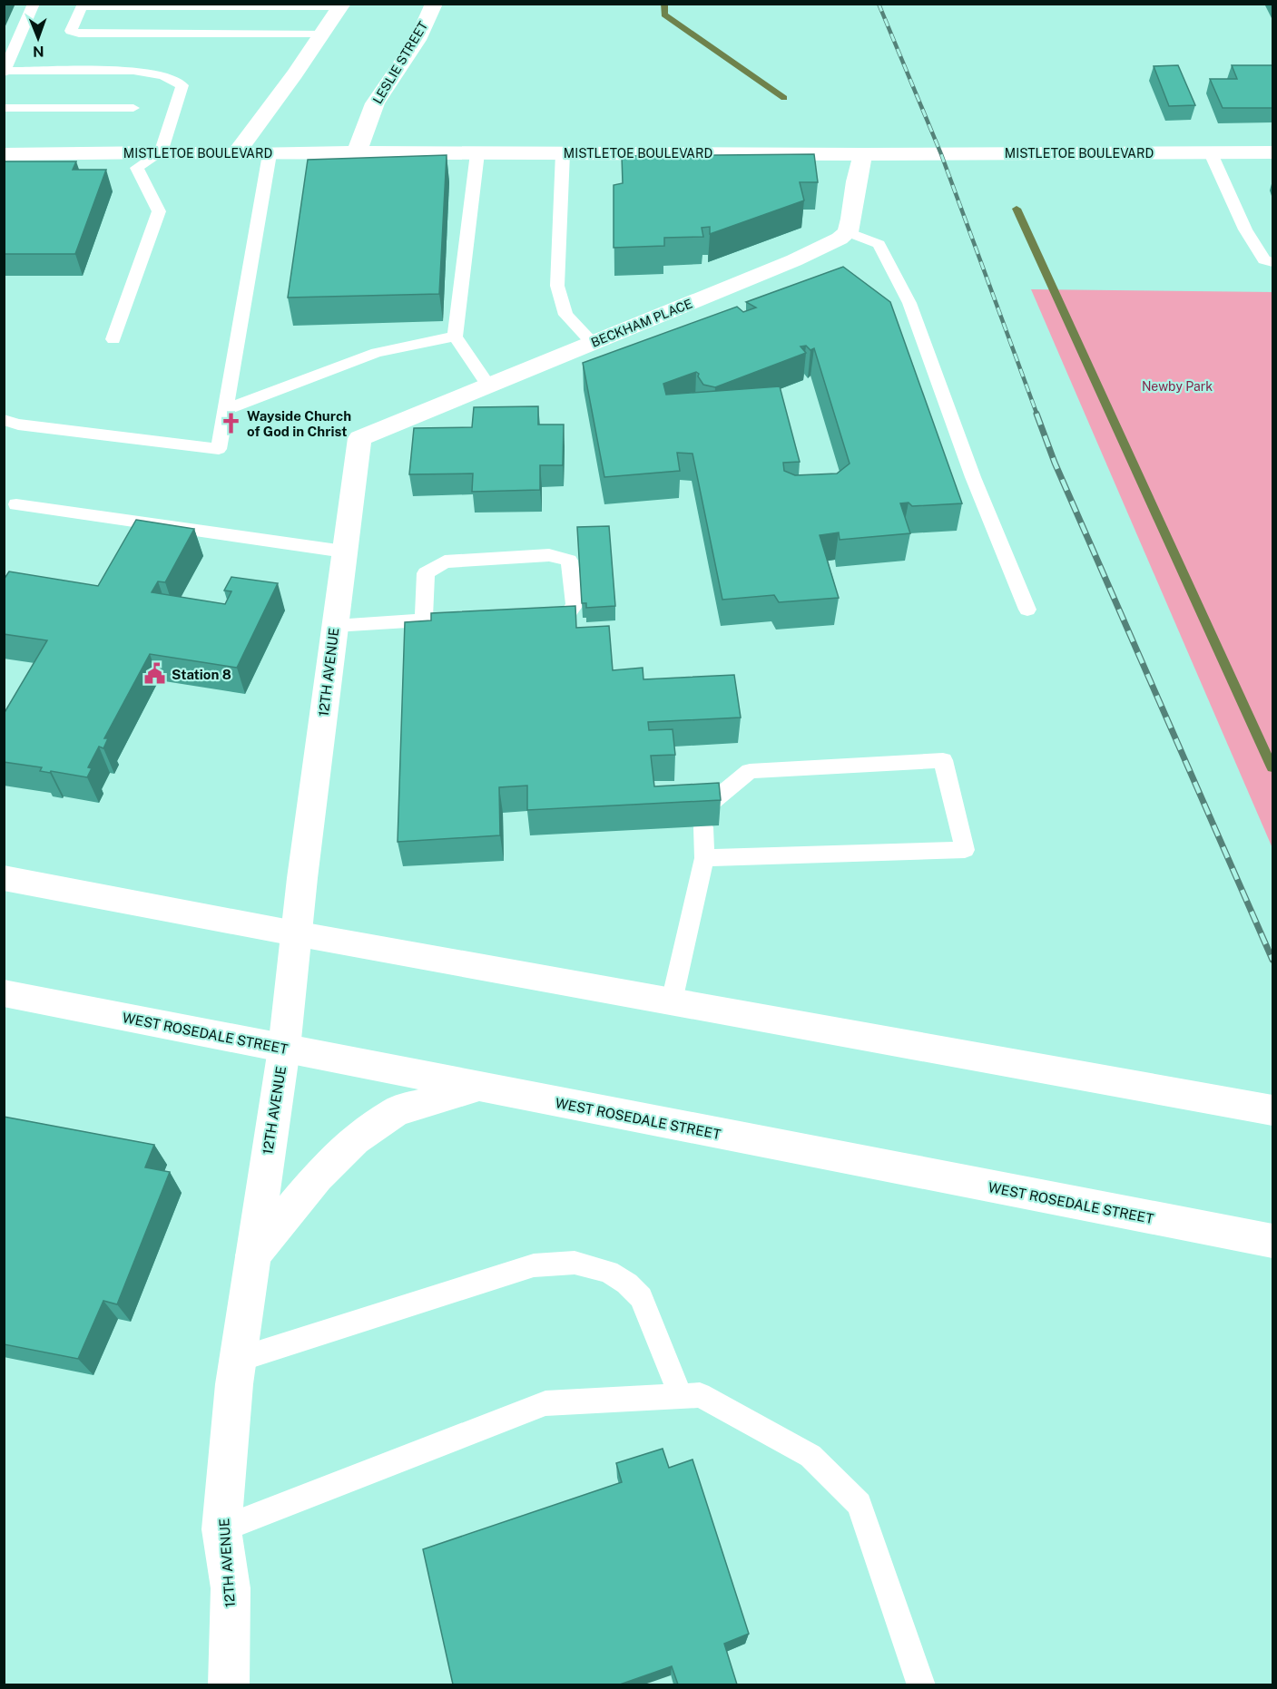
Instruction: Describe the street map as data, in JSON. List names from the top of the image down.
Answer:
{
  "streets": {
    "street": [
      "LESLIE STREET",
      "MISTLETOE BOULEVARD",
      "BECKHAM PLACE",
      "12TH AVENUE",
      "WEST ROSEDALE STREET"
    ]
  },
  "crossings": [
    ["LESLIE STREET", "MISTLETOE BOULEVARD"],
    ["BECKHAM PLACE", "12TH AVENUE"],
    ["12TH AVENUE", "WEST ROSEDALE STREET"]
  ],
  "parks": ["Newby Park"],
  "places": {
    "church": ["Wayside Church of God in Christ"],
    "public building": ["Station 8"]
  },
  "north": "bottom"
}
